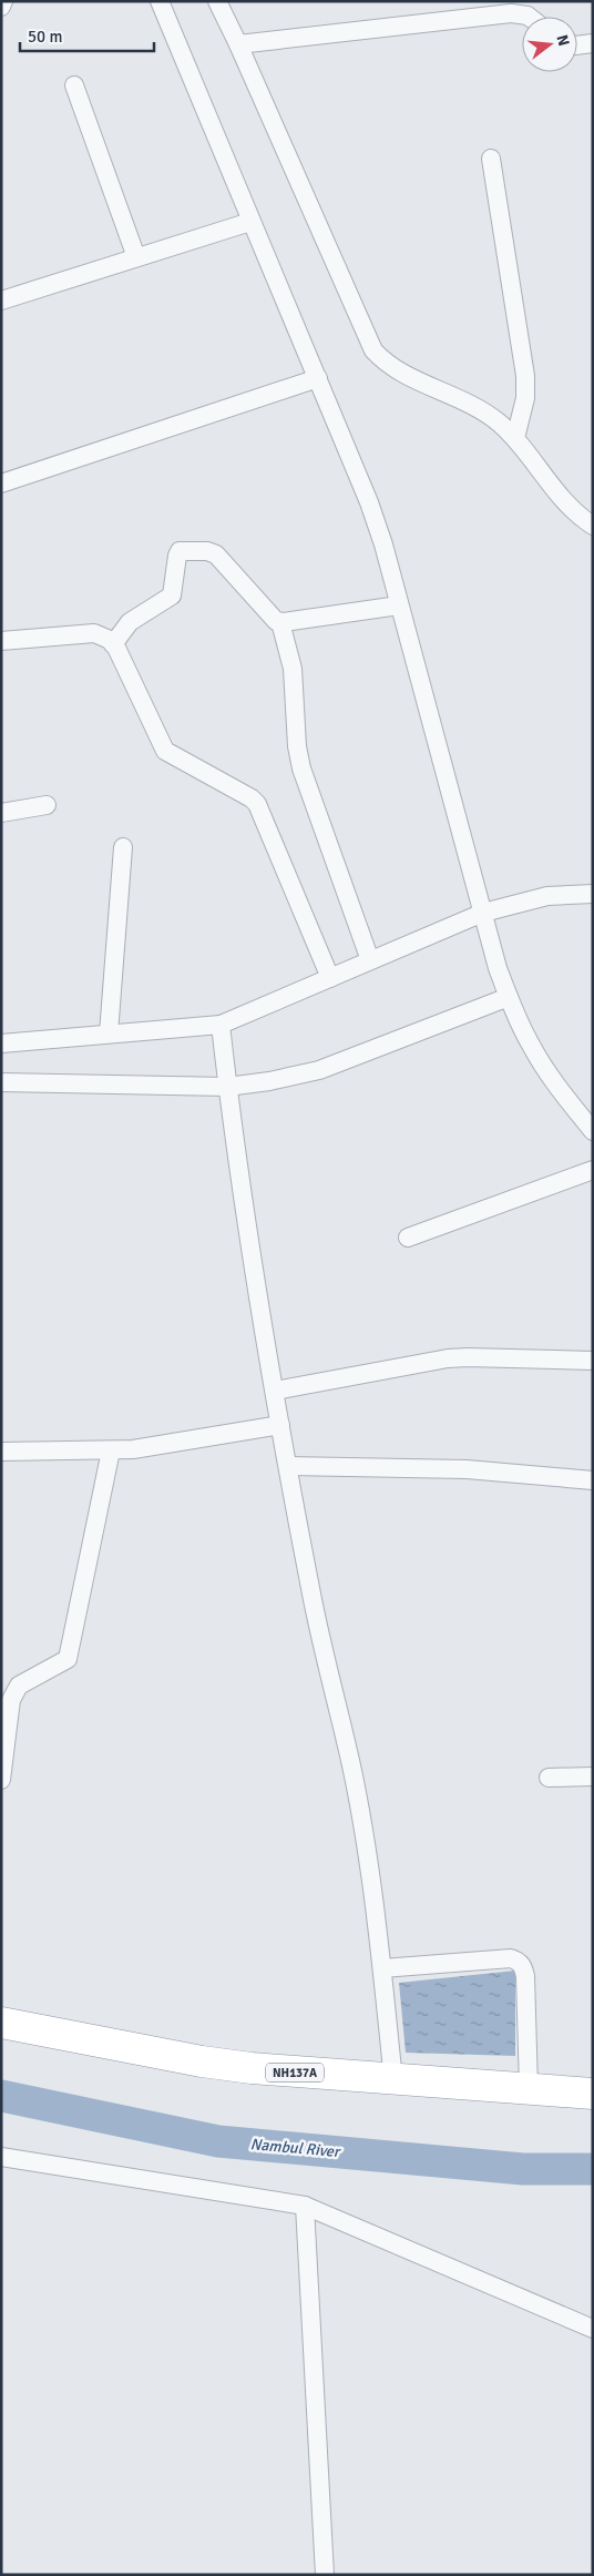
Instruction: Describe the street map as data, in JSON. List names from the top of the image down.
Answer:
{
  "streets": {
    "highway": ["NH137A"]
  },
  "water": ["Nambul River"],
  "scale_bar": "50 m",
  "north": "right"
}
